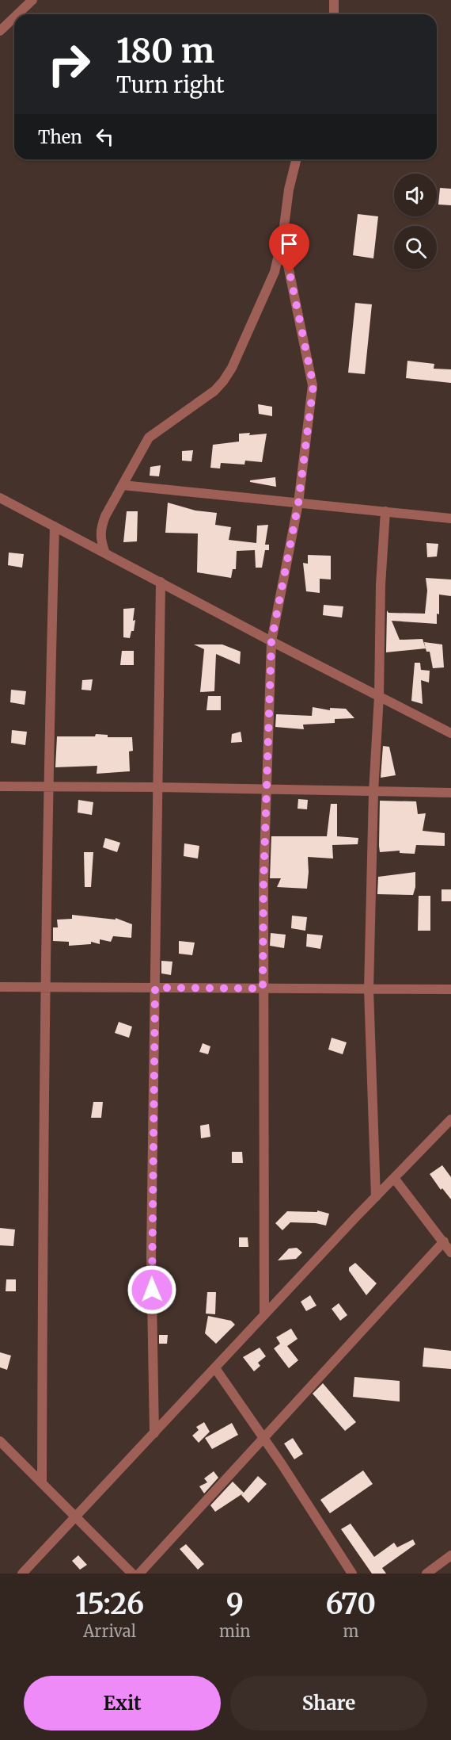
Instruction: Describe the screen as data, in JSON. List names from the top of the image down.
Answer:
{
  "page": {
    "turn": ["180 m", "Turn right"],
    "then": "Then",
    "eta": [
      "15:26",
      "Arrival",
      "9",
      "min",
      "670",
      "m"
    ],
    "buttons": ["Exit", "Share"]
  }
}
